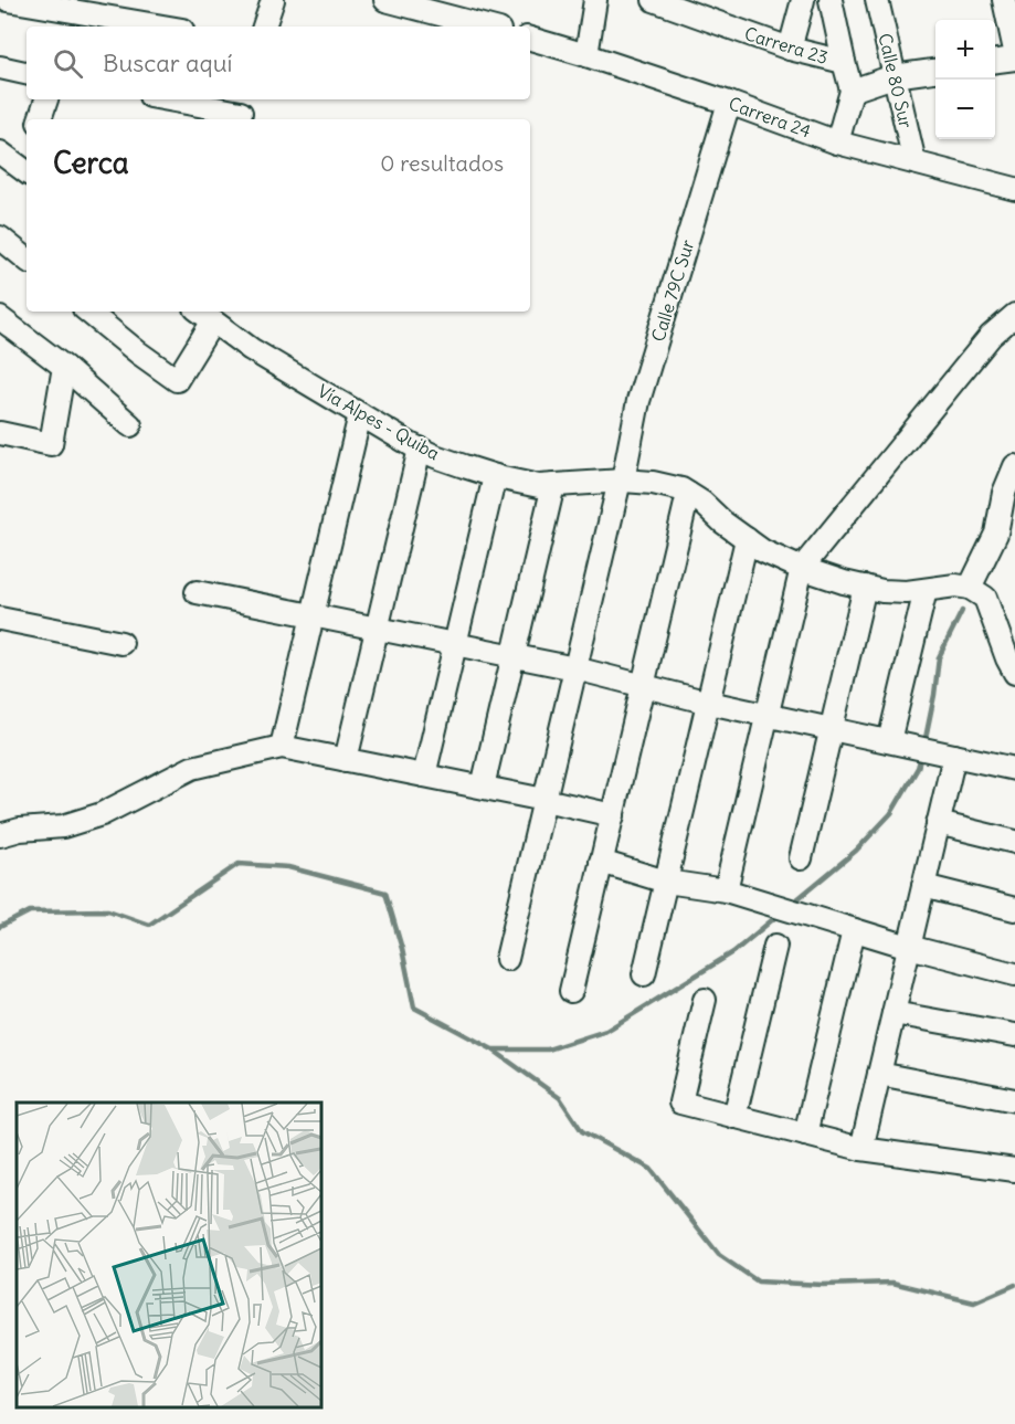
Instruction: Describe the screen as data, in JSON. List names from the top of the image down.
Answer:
{
  "streets": {
    "street": [
      "Carrera 23",
      "Calle 80 Sur",
      "Carrera 24",
      "Calle 79C Sur",
      "Vía Alpes - Quiba"
    ]
  },
  "crossings": [
    ["Calle 80 Sur", "Carrera 24"],
    ["Carrera 24", "Calle 79C Sur"],
    ["Calle 79C Sur", "Vía Alpes - Quiba"]
  ],
  "page": {
    "map_buttons": ["+", "−"],
    "search": "Buscar aquí",
    "heading": ["Cerca", "0 resultados"]
  }
}
